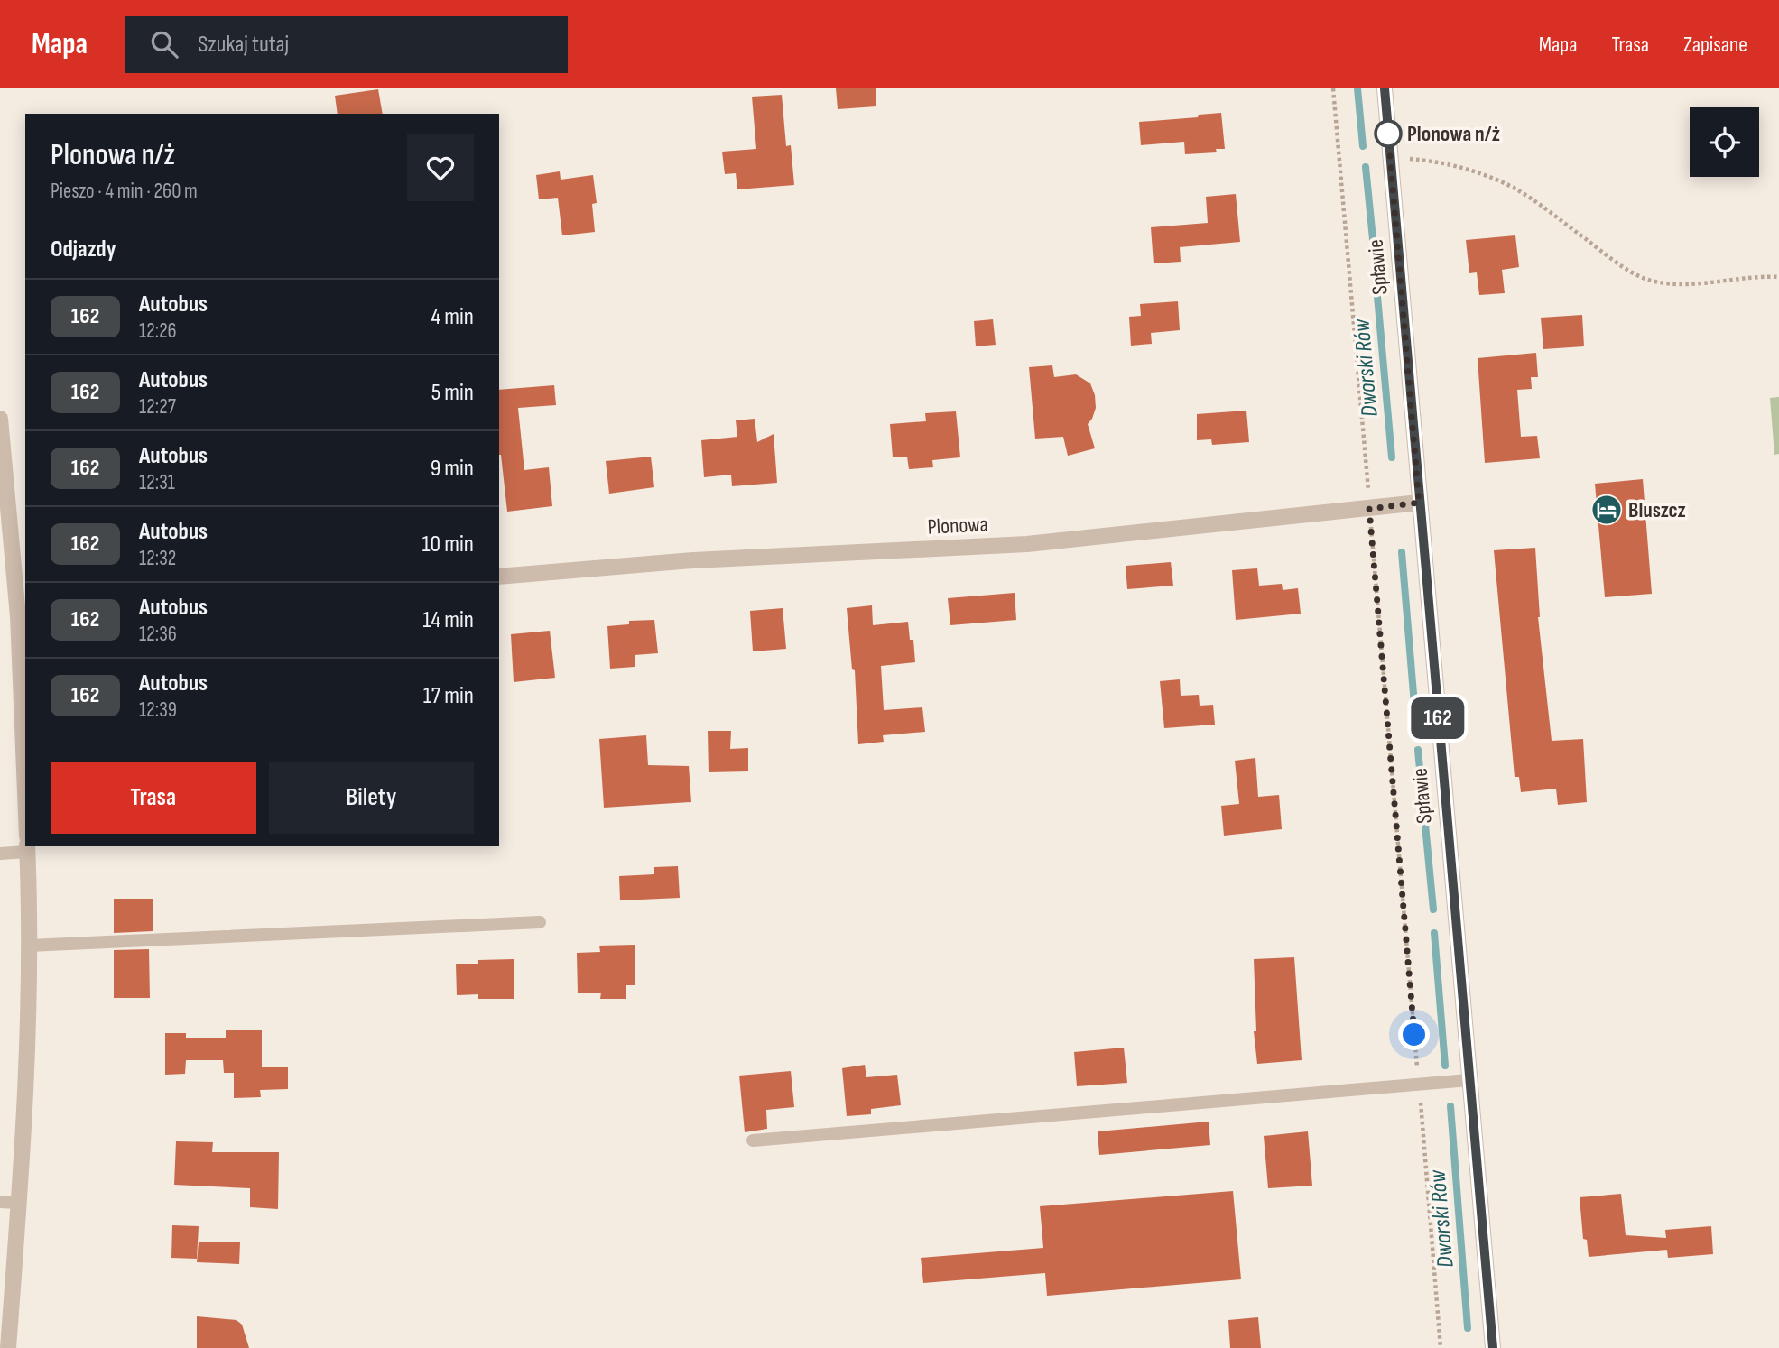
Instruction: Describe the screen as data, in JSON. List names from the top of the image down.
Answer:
{
  "streets": {
    "street": ["Spławie", "Plonowa"]
  },
  "crossings": [
    ["Spławie", "Plonowa"]
  ],
  "water": ["Dworski Rów"],
  "places": {
    "other": ["Plonowa n/ż"],
    "hotel": ["Bluszcz"]
  },
  "lines": ["bus line 162"],
  "page": {
    "header": "Mapa",
    "search": "Szukaj tutaj",
    "nav": ["Mapa", "Trasa", "Zapisane"],
    "on_map": "162",
    "heading": [
      ["Plonowa n/ż", "Pieszo · 4 min · 260 m"],
      "Odjazdy"
    ],
    "list": [
      {
        "mark": "162",
        "name": "Autobus",
        "note": "12:26",
        "value": "4 min"
      },
      {
        "mark": "162",
        "name": "Autobus",
        "note": "12:27",
        "value": "5 min"
      },
      {
        "mark": "162",
        "name": "Autobus",
        "note": "12:31",
        "value": "9 min"
      },
      {
        "mark": "162",
        "name": "Autobus",
        "note": "12:32",
        "value": "10 min"
      },
      {
        "mark": "162",
        "name": "Autobus",
        "note": "12:36",
        "value": "14 min"
      },
      {
        "mark": "162",
        "name": "Autobus",
        "note": "12:39",
        "value": "17 min"
      }
    ],
    "buttons": ["Trasa", "Bilety"]
  }
}
